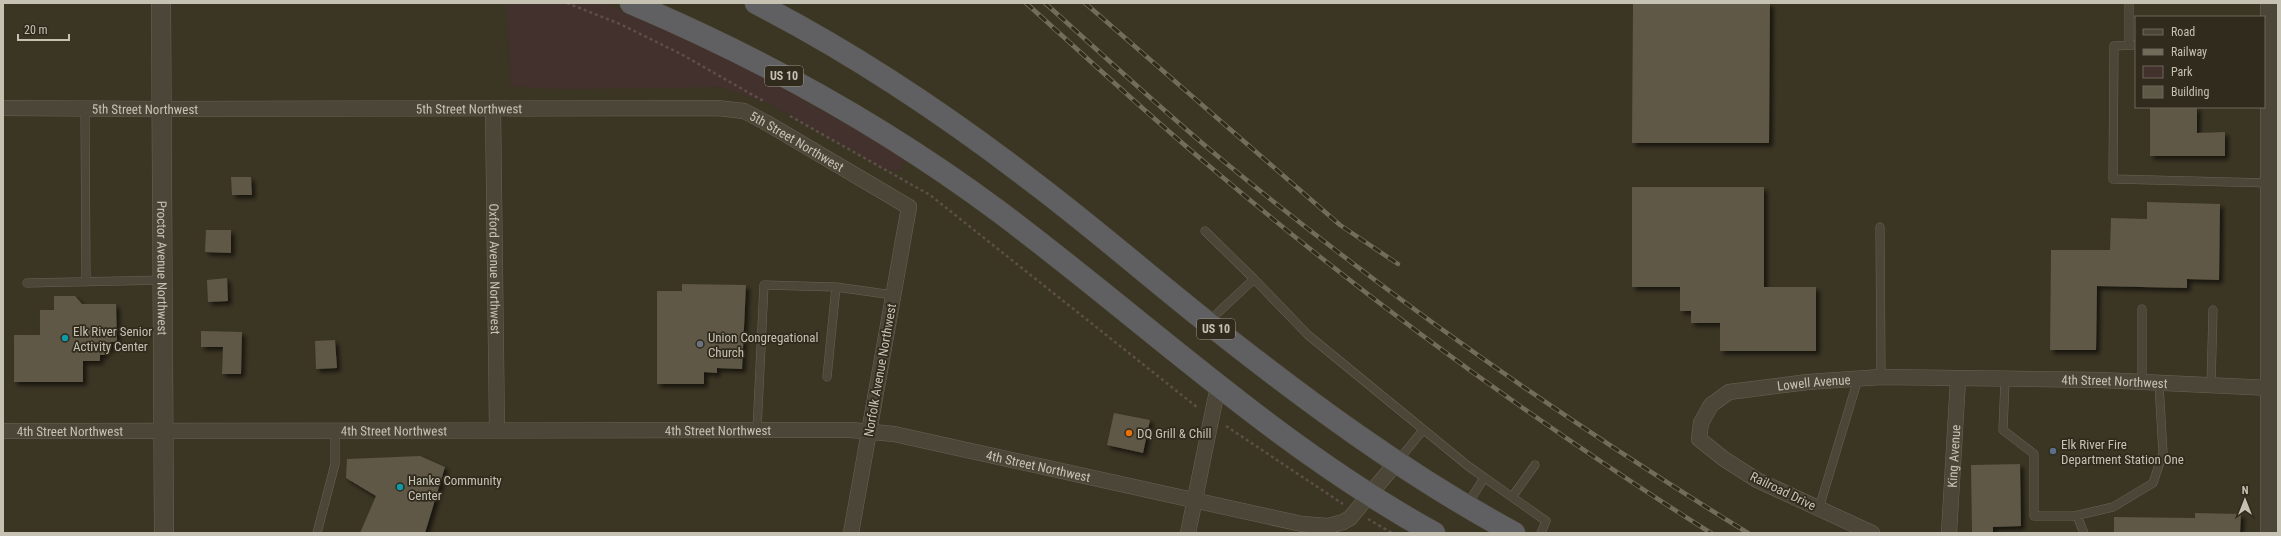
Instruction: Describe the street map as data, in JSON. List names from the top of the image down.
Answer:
{
  "streets": {
    "highway": ["US 10"],
    "street": [
      "5th Street Northwest",
      "Proctor Avenue Northwest",
      "Oxford Avenue Northwest",
      "Norfolk Avenue Northwest",
      "4th Street Northwest",
      "Lowell Avenue",
      "King Avenue",
      "Railroad Drive"
    ]
  },
  "crossings": [
    ["US 10", "4th Street Northwest"],
    ["5th Street Northwest", "Proctor Avenue Northwest"],
    ["5th Street Northwest", "Oxford Avenue Northwest"],
    ["5th Street Northwest", "Norfolk Avenue Northwest"],
    ["Proctor Avenue Northwest", "4th Street Northwest"],
    ["Oxford Avenue Northwest", "4th Street Northwest"],
    ["Norfolk Avenue Northwest", "4th Street Northwest"],
    ["4th Street Northwest", "Lowell Avenue"],
    ["4th Street Northwest", "King Avenue"],
    ["Lowell Avenue", "King Avenue"],
    ["Lowell Avenue", "Railroad Drive"]
  ],
  "places": [
    "Elk River Senior Activity Center",
    "Union Congregational Church",
    "DQ Grill & Chill",
    "Elk River Fire Department Station One",
    "Hanke Community Center"
  ],
  "legend": [
    "Road",
    "Railway",
    "Park",
    "Building"
  ],
  "scale_bar": "20 m",
  "north": "top"
}
